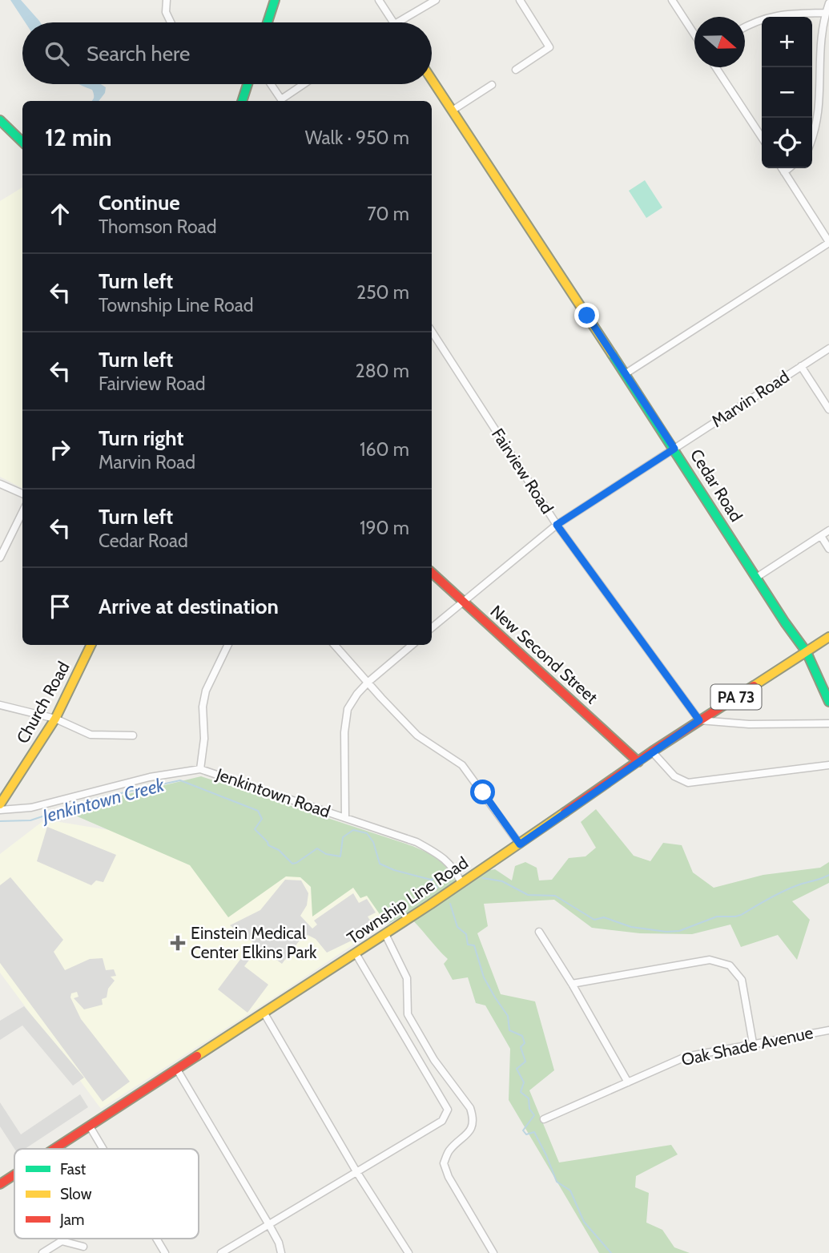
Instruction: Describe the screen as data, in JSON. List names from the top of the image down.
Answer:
{
  "streets": {
    "street": [
      "Marvin Road",
      "Fairview Road",
      "Cedar Road",
      "New Second Street",
      "PA 73",
      "Church Road",
      "Jenkintown Road",
      "Township Line Road",
      "Oak Shade Avenue"
    ]
  },
  "crossings": [
    ["Marvin Road", "Fairview Road"],
    ["Marvin Road", "Cedar Road"],
    ["Marvin Road", "New Second Street"],
    ["Fairview Road", "Township Line Road"],
    ["Cedar Road", "Township Line Road"],
    ["New Second Street", "Township Line Road"],
    ["Jenkintown Road", "Township Line Road"]
  ],
  "water": ["Jenkintown Creek"],
  "places": {
    "health": ["Einstein Medical Center Elkins Park"]
  },
  "legend": ["Fast", "Slow", "Jam"],
  "north": "right",
  "page": {
    "map_buttons": ["+", "−"],
    "search": "Search here",
    "heading": ["12 min", "Walk · 950 m"],
    "list": [
      ["Continue", "Thomson Road", "70 m"],
      ["Turn left", "Township Line Road", "250 m"],
      ["Turn left", "Fairview Road", "280 m"],
      ["Turn right", "Marvin Road", "160 m"],
      ["Turn left", "Cedar Road", "190 m"],
      "Arrive at destination"
    ]
  }
}
